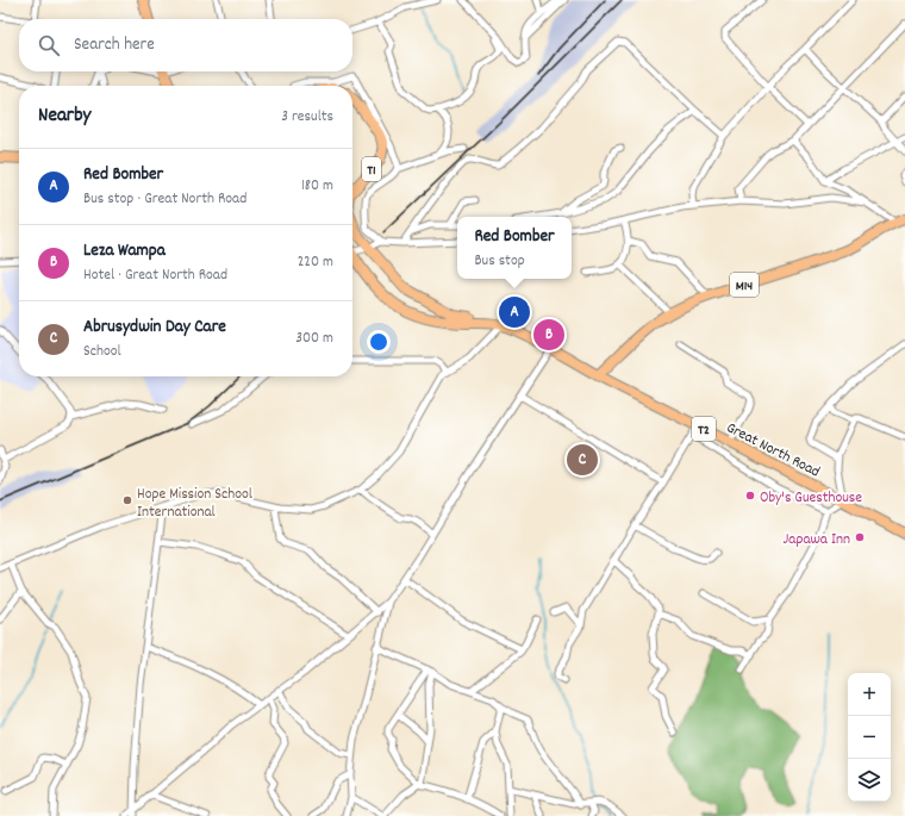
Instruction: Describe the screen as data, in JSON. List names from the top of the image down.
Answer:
{
  "streets": {
    "main road": [
      "T1",
      "M14",
      "T2",
      "Great North Road"
    ]
  },
  "crossings": [
    ["T1", "Great North Road"],
    ["M14", "Great North Road"]
  ],
  "places": ["Oby's Guesthouse", "Hope Mission School International", "Japawa Inn"],
  "page": {
    "search": "Search here",
    "heading": ["Nearby", "3 results"],
    "list": [
      {
        "mark": "A",
        "name": "Red Bomber",
        "note": "Bus stop · Great North Road",
        "value": "180 m"
      },
      {
        "mark": "B",
        "name": "Leza Wampa",
        "note": "Hotel · Great North Road",
        "value": "220 m"
      },
      {
        "mark": "C",
        "name": "Abrusydwin Day Care",
        "note": "School",
        "value": "300 m"
      }
    ],
    "popup": ["Red Bomber", "Bus stop"],
    "pins": ["A", "B", "C"],
    "map_buttons": ["+", "−"]
  }
}
